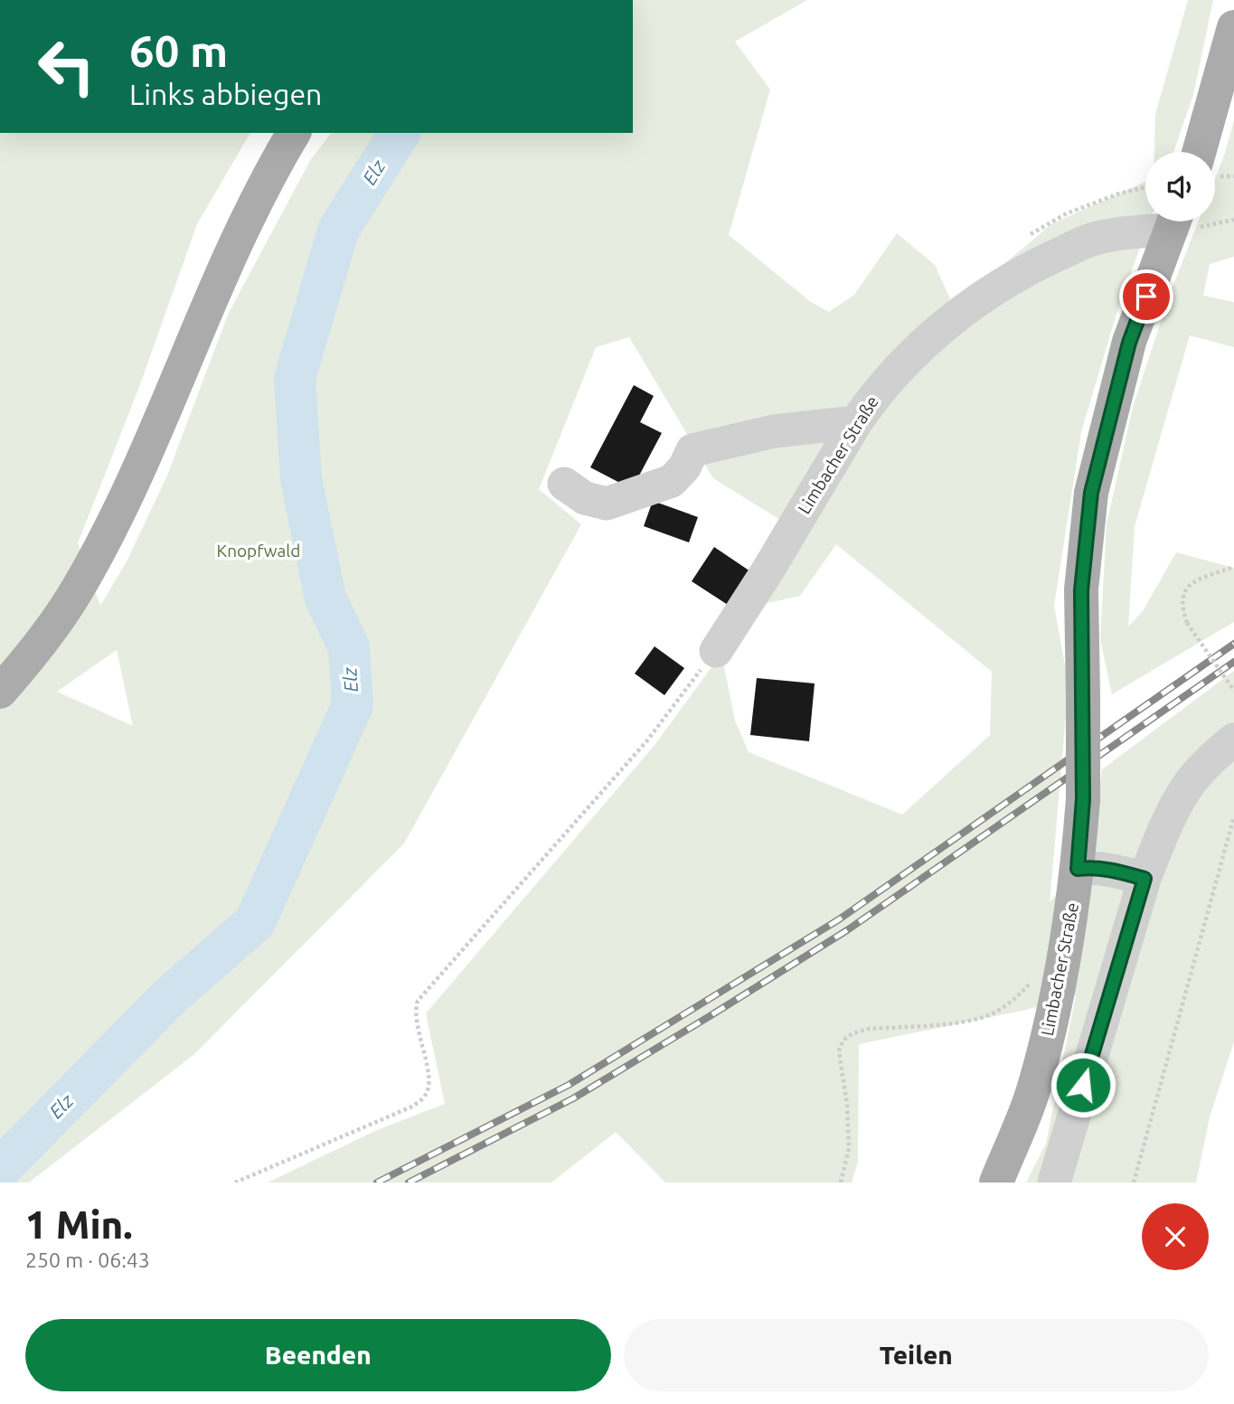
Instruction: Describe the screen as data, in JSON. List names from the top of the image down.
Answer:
{
  "streets": {
    "main road": ["Limbacher Straße"]
  },
  "water": ["Elz"],
  "parks": ["Knopfwald"],
  "page": {
    "turn": ["60 m", "Links abbiegen"],
    "heading": ["1 Min.", "250 m · 06:43"],
    "buttons": ["Beenden", "Teilen"]
  }
}
